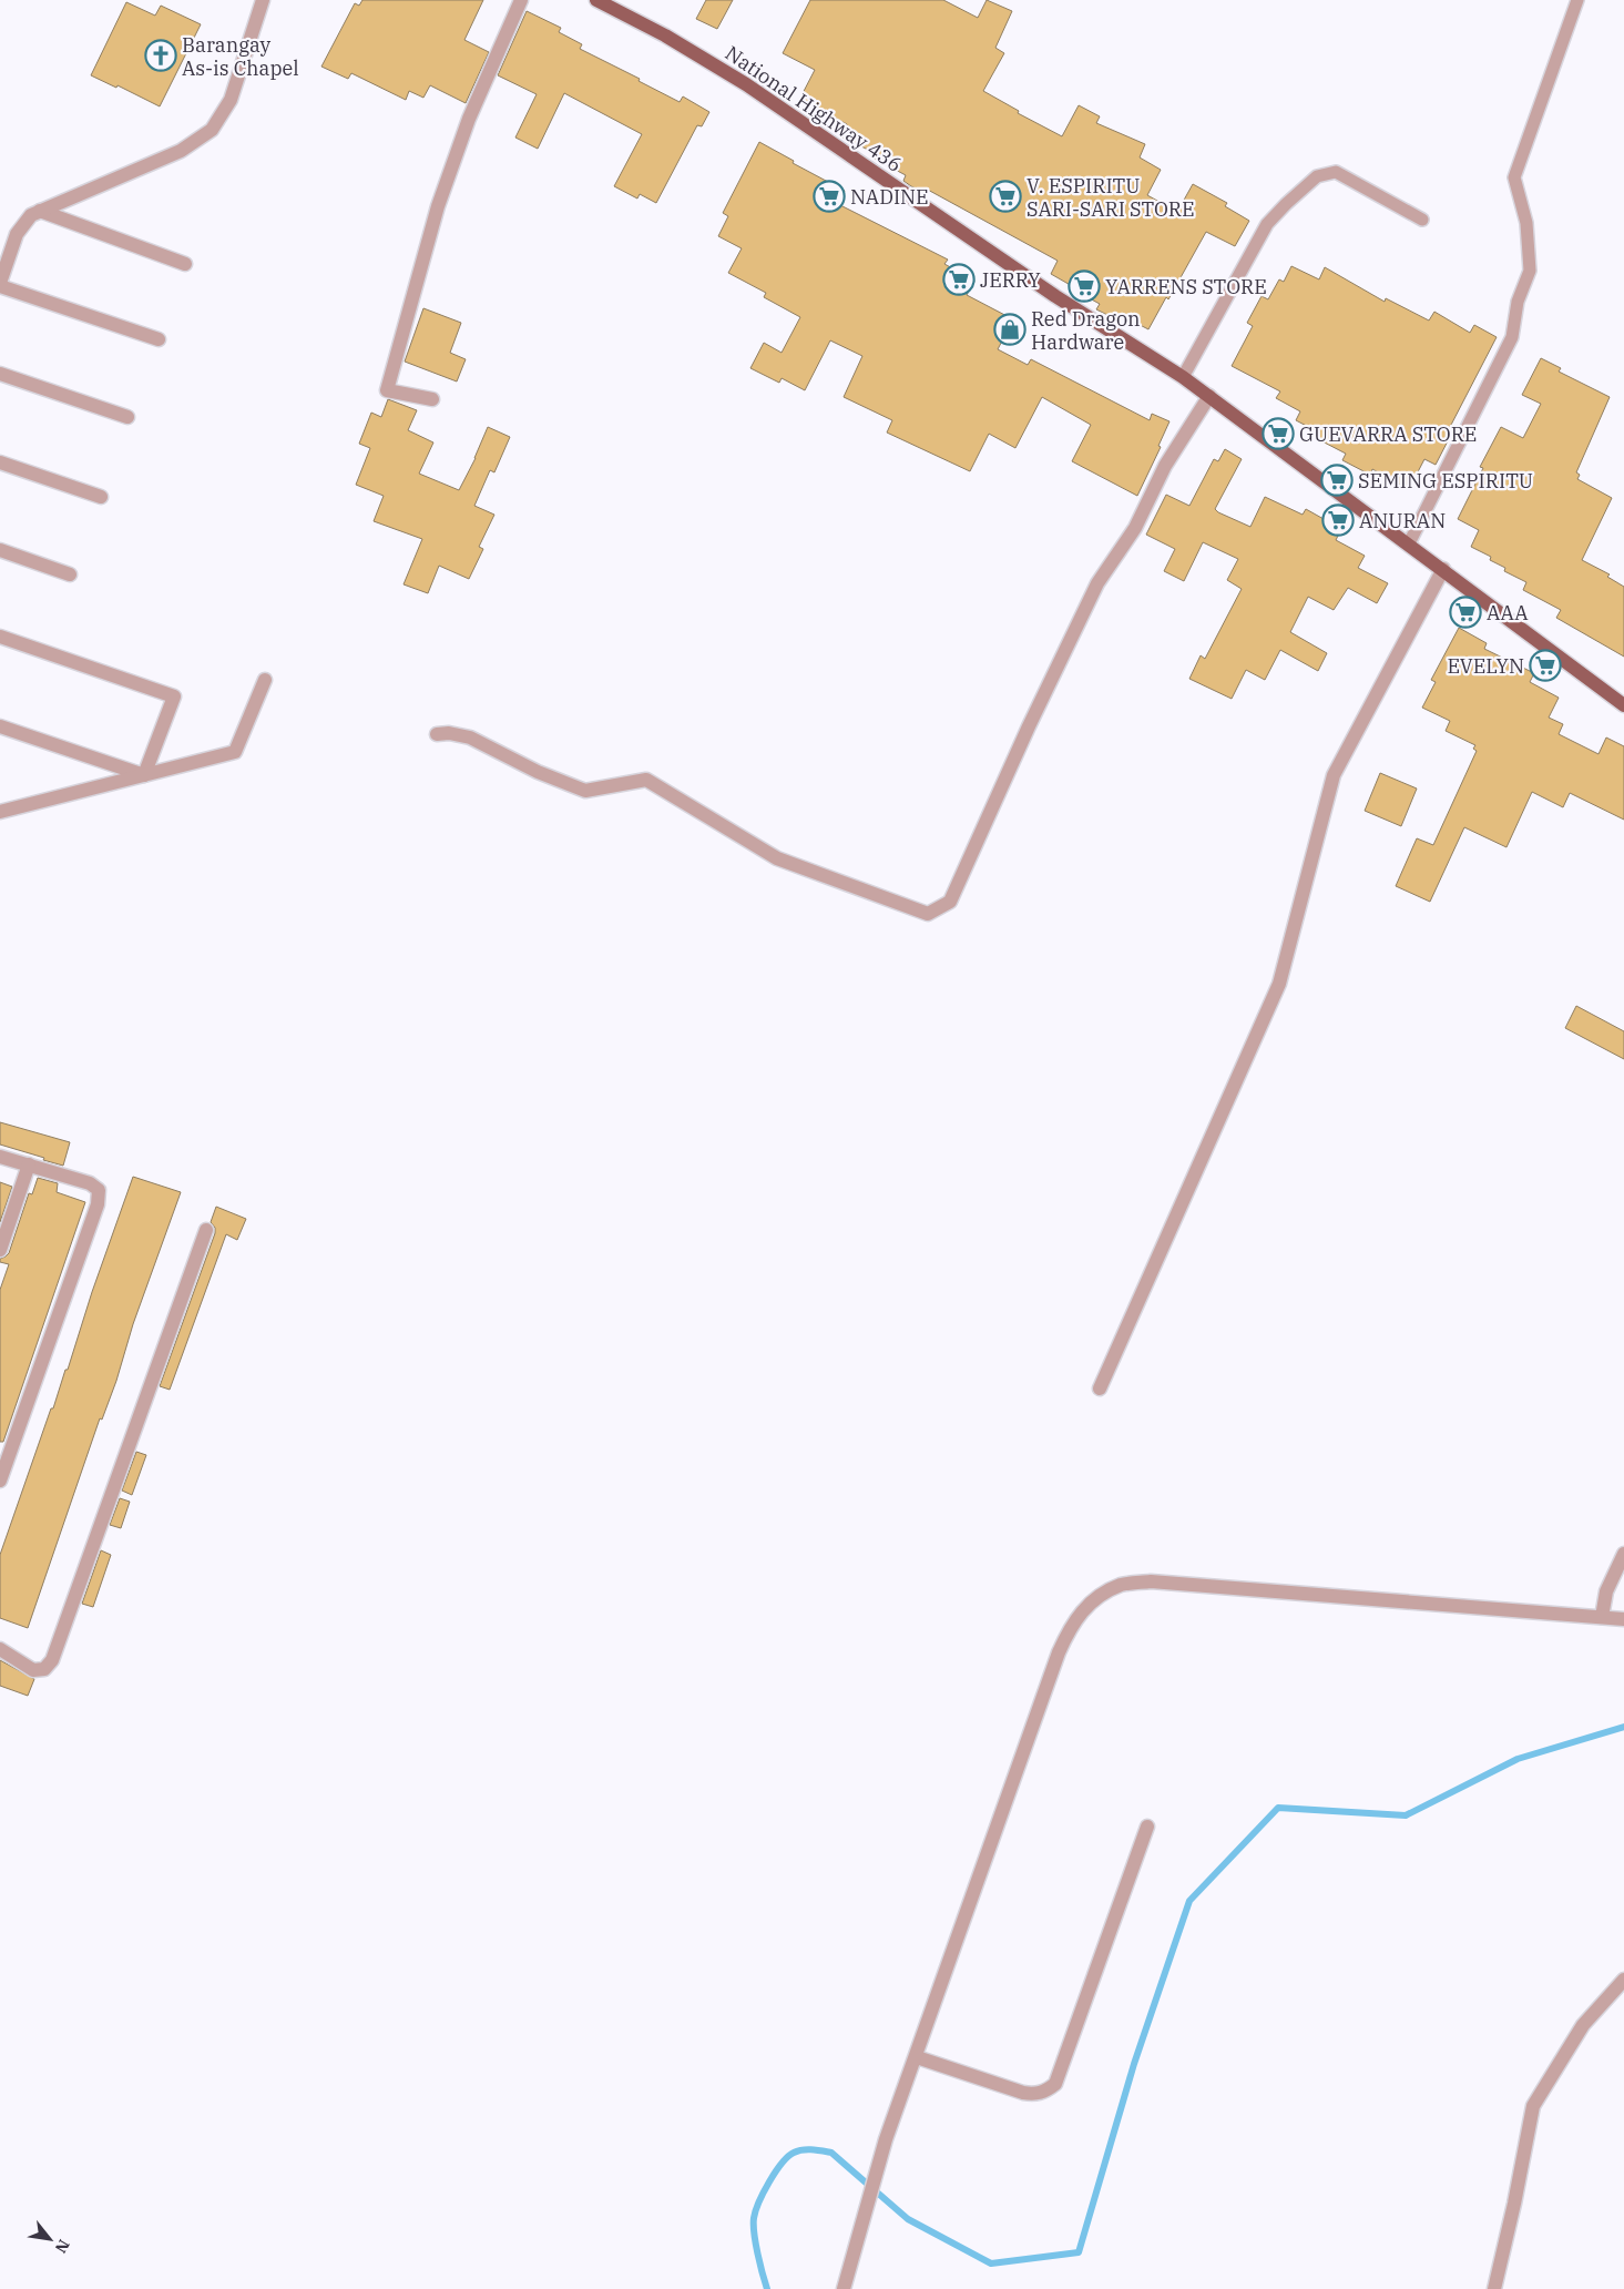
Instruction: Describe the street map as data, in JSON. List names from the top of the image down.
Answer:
{
  "streets": {
    "main road": ["National Highway 436"]
  },
  "places": {
    "church": ["Barangay As-is Chapel"],
    "supermarket": [
      "NADINE",
      "V. ESPIRITU SARI-SARI STORE",
      "JERRY",
      "YARRENS STORE",
      "GUEVARRA STORE",
      "SEMING ESPIRITU",
      "ANURAN",
      "AAA",
      "EVELYN"
    ],
    "shop": ["Red Dragon Hardware"]
  },
  "north": "bottom right"
}
